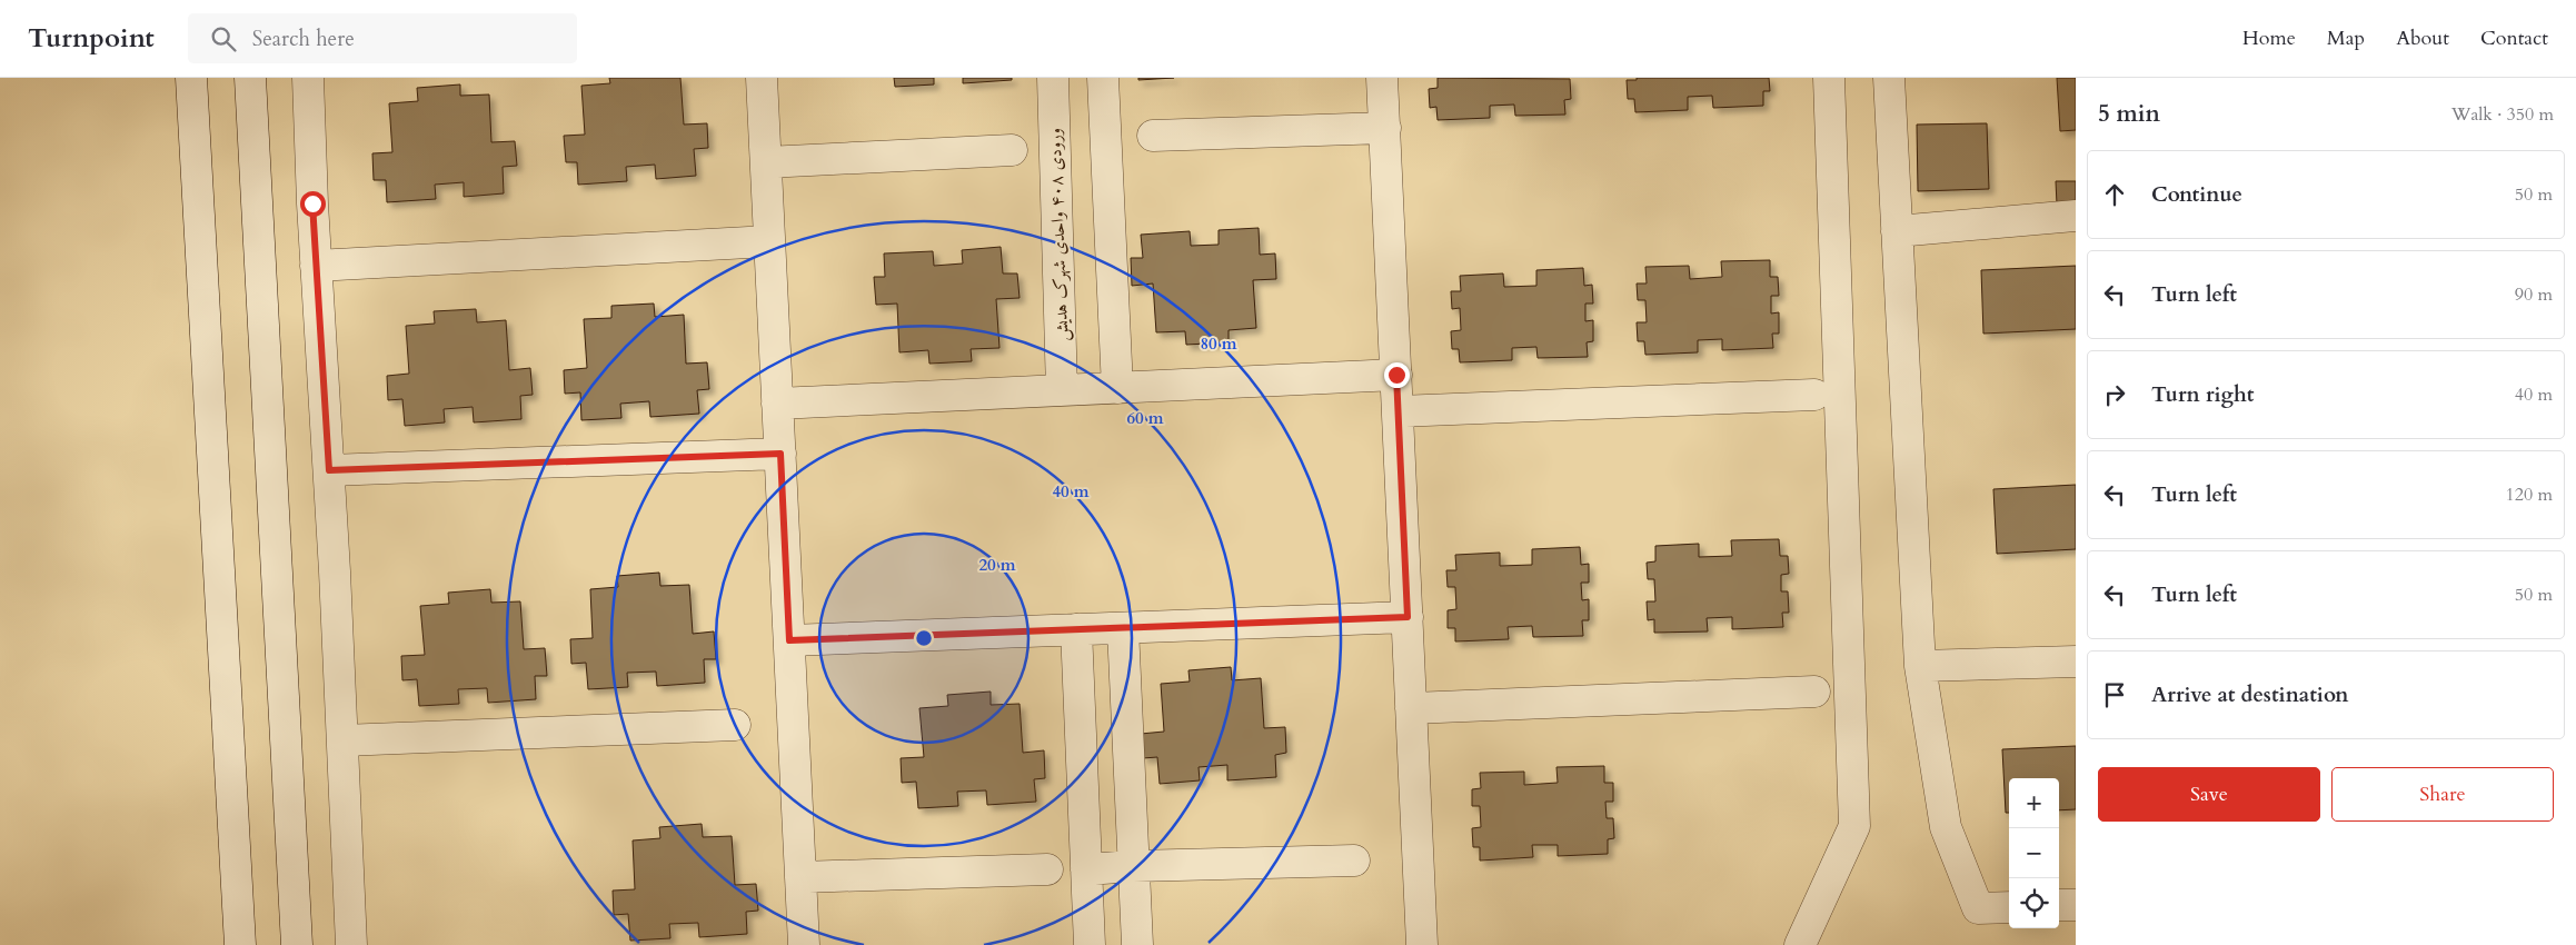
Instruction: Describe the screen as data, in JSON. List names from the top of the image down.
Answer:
{
  "streets": {
    "street": ["ورودی ۴۰۸ واحدی شهرک هدیش"]
  },
  "page": {
    "header": "Turnpoint",
    "search": "Search here",
    "nav": [
      "Home",
      "Map",
      "About",
      "Contact"
    ],
    "heading": ["5 min", "Walk · 350 m"],
    "list": [
      ["Continue", "50 m"],
      ["Turn left", "90 m"],
      ["Turn right", "40 m"],
      ["Turn left", "120 m"],
      ["Turn left", "50 m"],
      "Arrive at destination"
    ],
    "buttons": ["Save", "Share"],
    "map_buttons": ["+", "−"]
  },
  "rings": [
    "80 m",
    "60 m",
    "40 m",
    "20 m"
  ]
}
